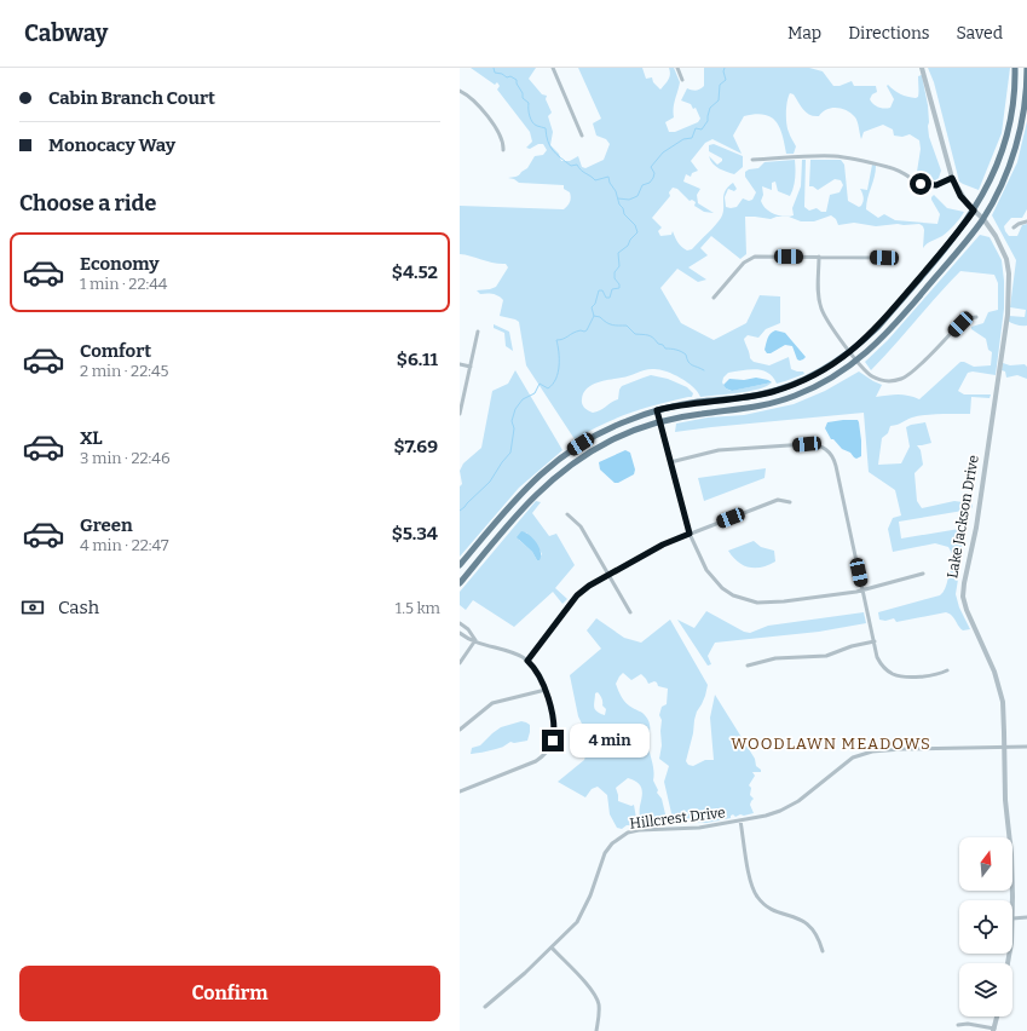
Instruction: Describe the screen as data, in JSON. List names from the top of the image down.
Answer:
{
  "streets": {
    "street": ["Lake Jackson Drive", "Hillcrest Drive"]
  },
  "crossings": [
    ["Lake Jackson Drive", "Hillcrest Drive"]
  ],
  "districts": ["WOODLAWN MEADOWS"],
  "north": "top",
  "page": {
    "header": "Cabway",
    "nav": ["Map", "Directions", "Saved"],
    "banner": ["Cabin Branch Court", "Monocacy Way"],
    "heading": "Choose a ride",
    "list": [
      {
        "name": "Economy",
        "note": "1 min · 22:44",
        "value": "$4.52"
      },
      {
        "name": "Comfort",
        "note": "2 min · 22:45",
        "value": "$6.11"
      },
      {
        "name": "XL",
        "note": "3 min · 22:46",
        "value": "$7.69"
      },
      {
        "name": "Green",
        "note": "4 min · 22:47",
        "value": "$5.34"
      }
    ],
    "pay": ["Cash", "1.5 km"],
    "bubble": "4 min",
    "buttons": "Confirm"
  }
}
